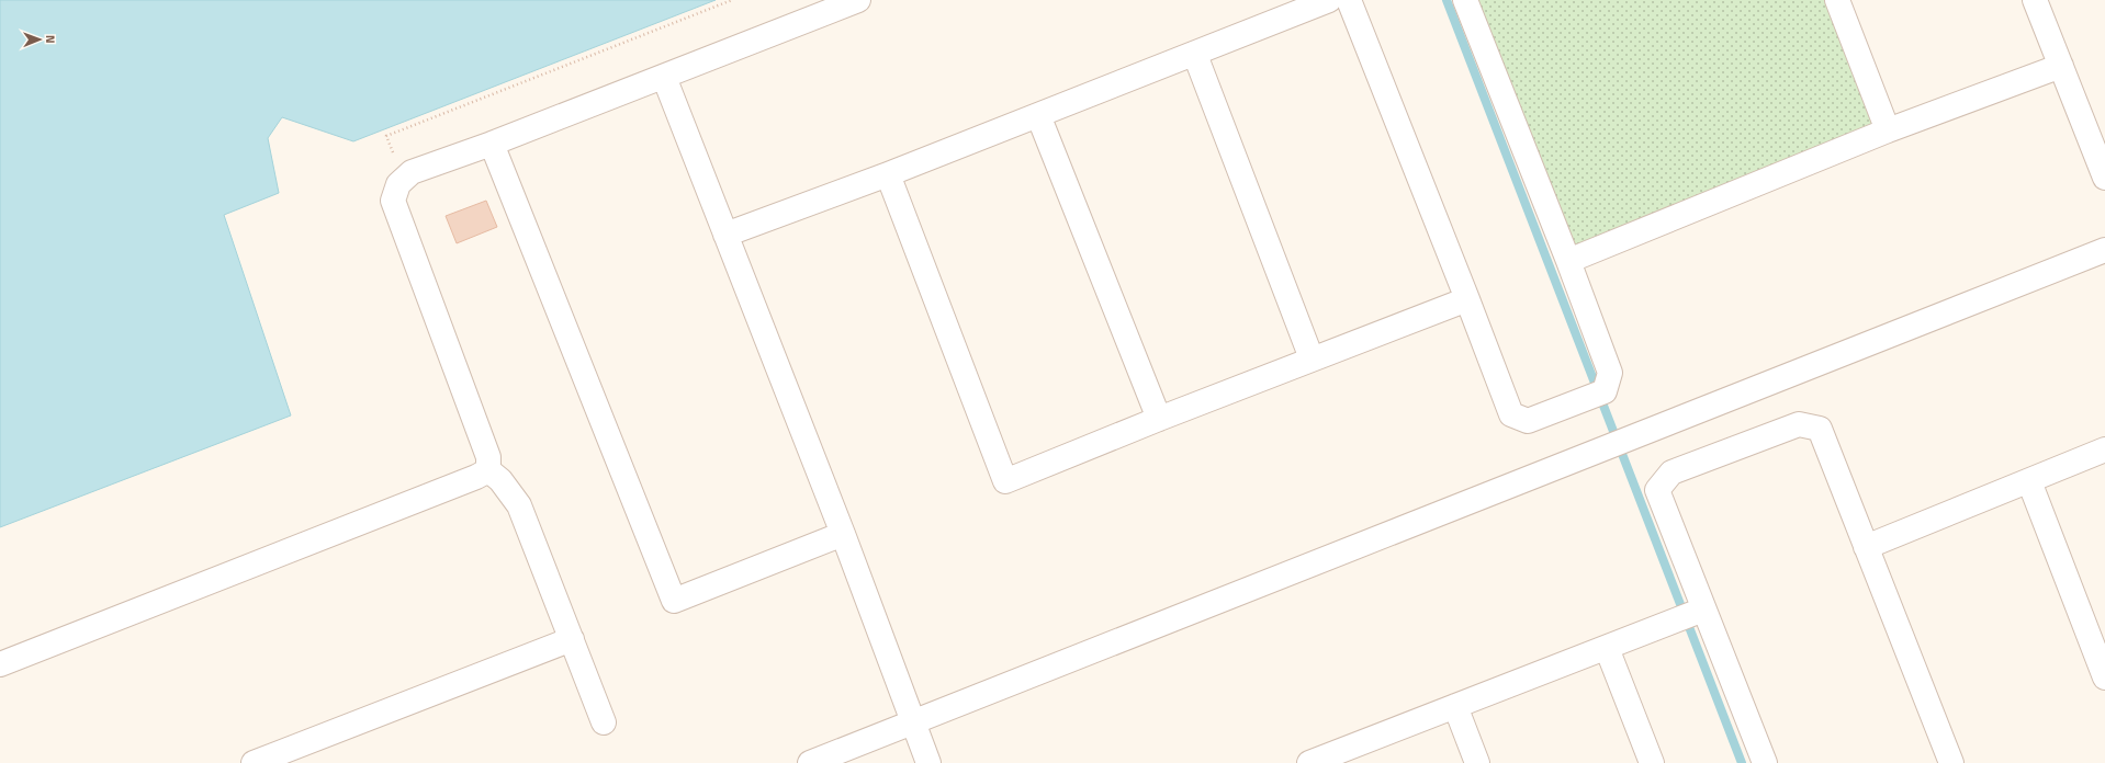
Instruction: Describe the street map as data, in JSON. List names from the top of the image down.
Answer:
{
  "north": "right"
}
